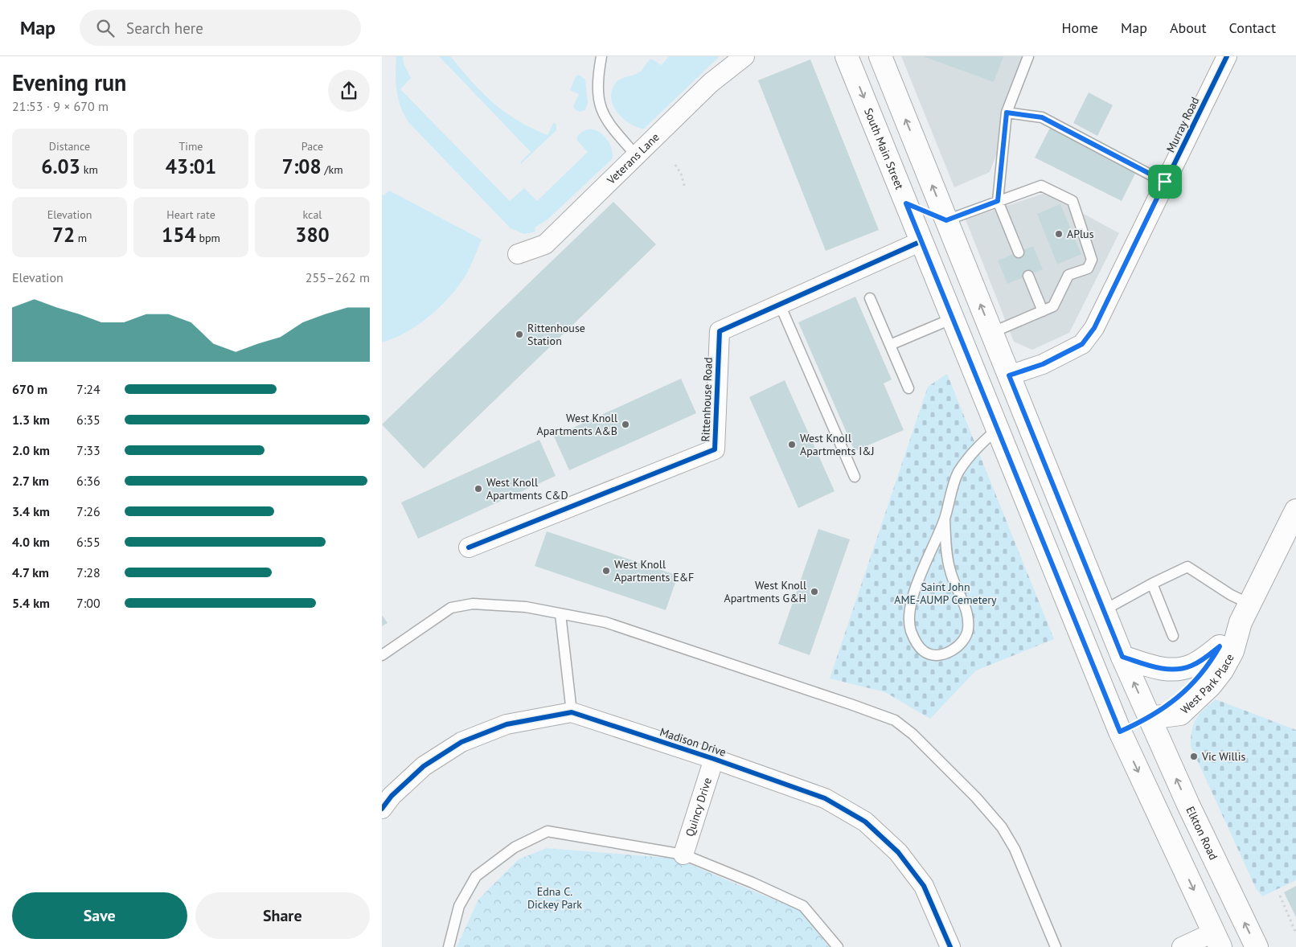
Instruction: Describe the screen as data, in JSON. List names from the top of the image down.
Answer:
{
  "streets": {
    "main road": ["South Main Street", "West Park Place", "Elkton Road"],
    "street": [
      "Murray Road",
      "Veterans Lane",
      "Rittenhouse Road",
      "Madison Drive",
      "Quincy Drive"
    ]
  },
  "crossings": [
    ["South Main Street", "Rittenhouse Road"],
    ["South Main Street", "West Park Place"],
    ["West Park Place", "Elkton Road"],
    ["Madison Drive", "Quincy Drive"]
  ],
  "parks": ["Saint John AME-AUMP Cemetery", "Edna C. Dickey Park"],
  "places": [
    "APlus",
    "Rittenhouse Station",
    "West Knoll Apartments A&B",
    "West Knoll Apartments I&J",
    "West Knoll Apartments C&D",
    "West Knoll Apartments E&F",
    "West Knoll Apartments G&H",
    "Vic Willis"
  ],
  "page": {
    "header": "Map",
    "search": "Search here",
    "nav": [
      "Home",
      "Map",
      "About",
      "Contact"
    ],
    "heading": ["Evening run", "21:53 · 9 × 670 m"],
    "stats": [
      ["Distance", "6.03 km"],
      ["Time", "43:01"],
      ["Pace", "7:08 /km"],
      ["Elevation", "72 m"],
      ["Heart rate", "154 bpm"],
      ["kcal", "380"]
    ],
    "chart": ["Elevation", "255–262 m"],
    "list": [
      {
        "name": "670 m",
        "note": "7:24"
      },
      {
        "name": "1.3 km",
        "note": "6:35"
      },
      {
        "name": "2.0 km",
        "note": "7:33"
      },
      {
        "name": "2.7 km",
        "note": "6:36"
      },
      {
        "name": "3.4 km",
        "note": "7:26"
      },
      {
        "name": "4.0 km",
        "note": "6:55"
      },
      {
        "name": "4.7 km",
        "note": "7:28"
      },
      {
        "name": "5.4 km",
        "note": "7:00"
      }
    ],
    "buttons": ["Save", "Share"]
  }
}
